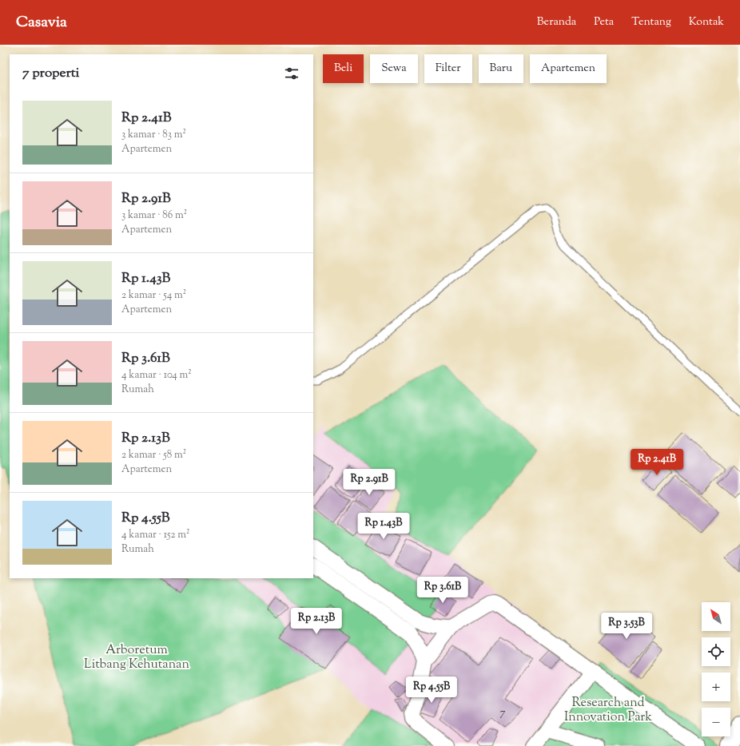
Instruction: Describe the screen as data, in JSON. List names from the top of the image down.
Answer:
{
  "parks": ["Arboretum Litbang Kehutanan", "Research and Innovation Park"],
  "house_numbers": ["7"],
  "north": "top left",
  "page": {
    "header": "Casavia",
    "nav": [
      "Beranda",
      "Peta",
      "Tentang",
      "Kontak"
    ],
    "chip": [
      "Beli",
      "Sewa",
      "Filter",
      "Baru",
      "Apartemen"
    ],
    "heading": "7 properti",
    "list": [
      {
        "name": "Rp 2.41B",
        "note": "3 kamar · 83 m² · Apartemen"
      },
      {
        "name": "Rp 2.91B",
        "note": "3 kamar · 86 m² · Apartemen"
      },
      {
        "name": "Rp 1.43B",
        "note": "2 kamar · 54 m² · Apartemen"
      },
      {
        "name": "Rp 3.61B",
        "note": "4 kamar · 104 m² · Rumah"
      },
      {
        "name": "Rp 2.13B",
        "note": "2 kamar · 58 m² · Apartemen"
      },
      {
        "name": "Rp 4.55B",
        "note": "4 kamar · 152 m² · Rumah"
      }
    ],
    "price": [
      "Rp 2.41B",
      "Rp 2.91B",
      "Rp 1.43B",
      "Rp 3.61B",
      "Rp 2.13B",
      "Rp 3.53B",
      "Rp 4.55B"
    ],
    "map_buttons": ["+", "−"]
  }
}
